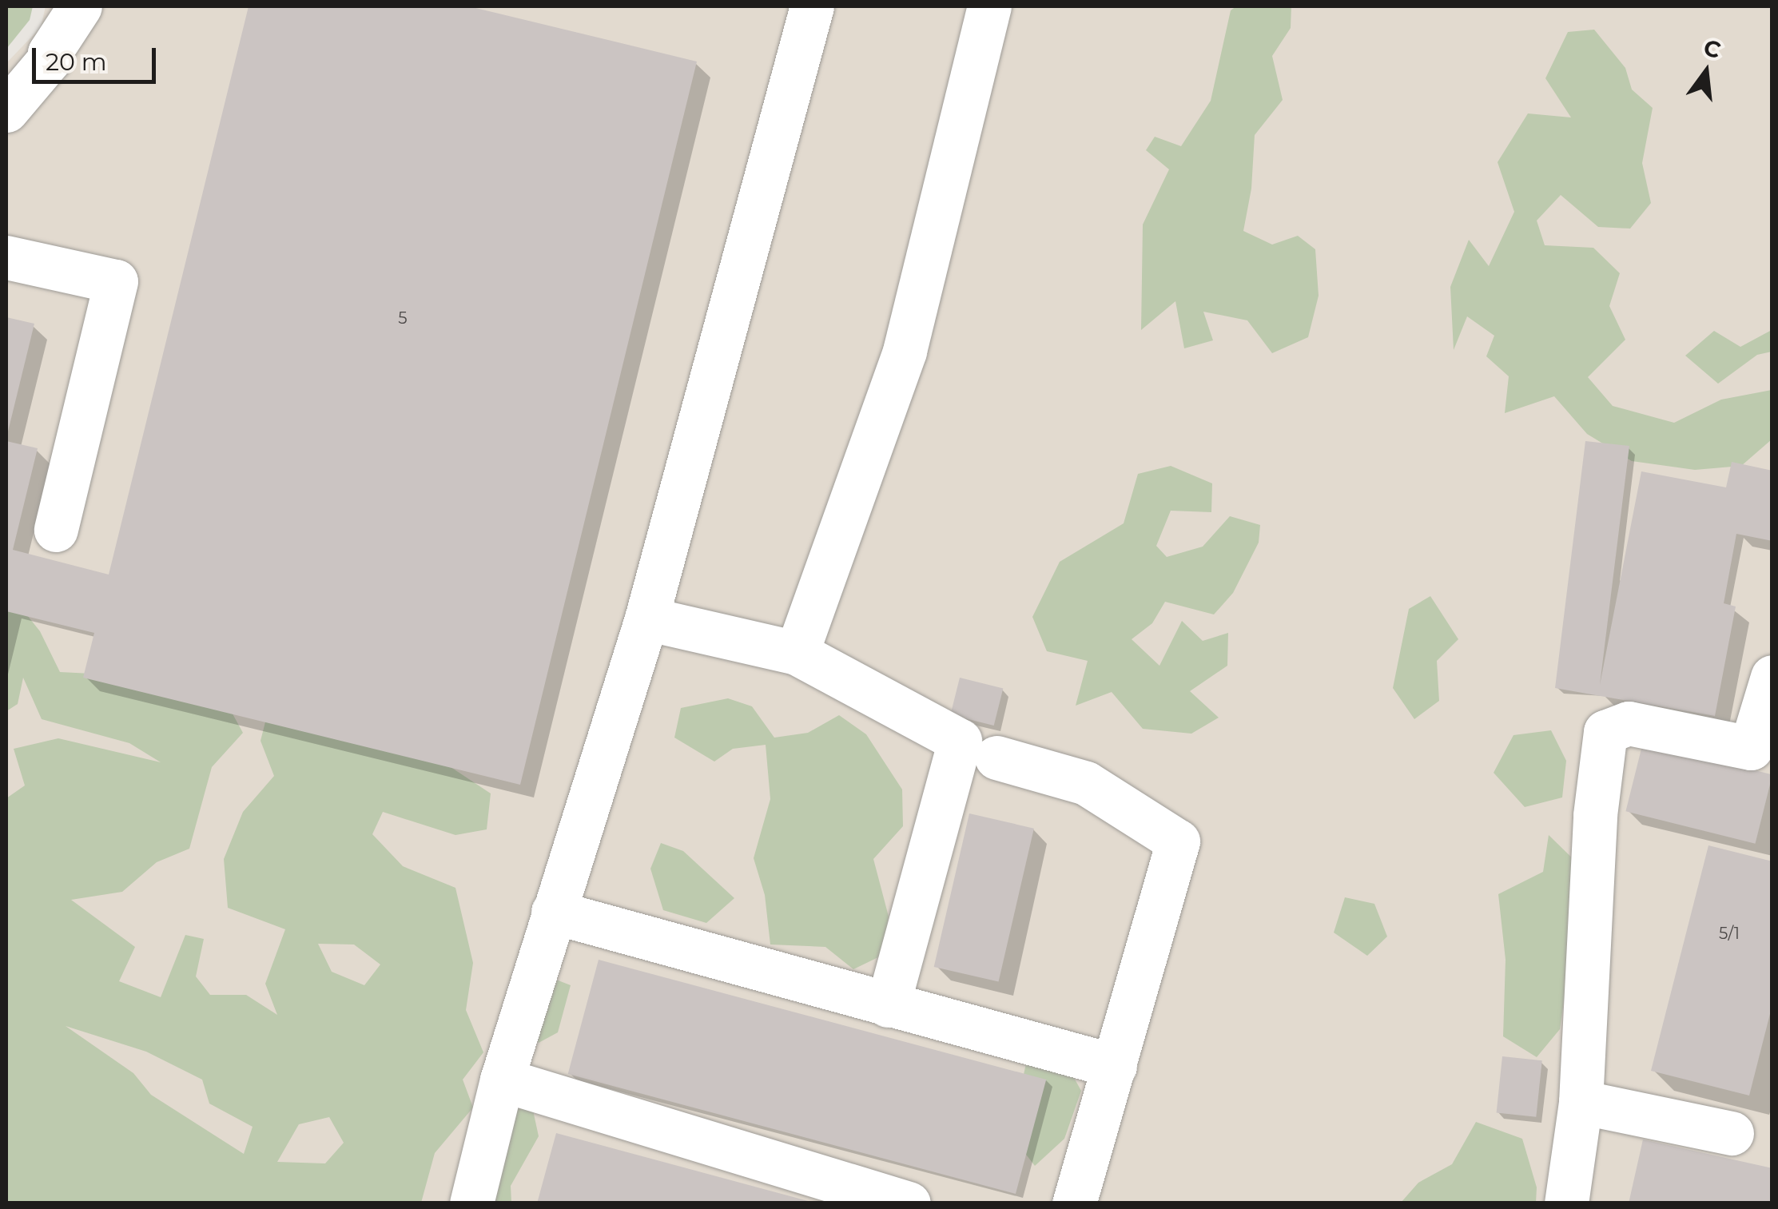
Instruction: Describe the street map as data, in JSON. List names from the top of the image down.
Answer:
{
  "house_numbers": ["5", "5/1"],
  "scale_bar": "20 m",
  "north": "top"
}
